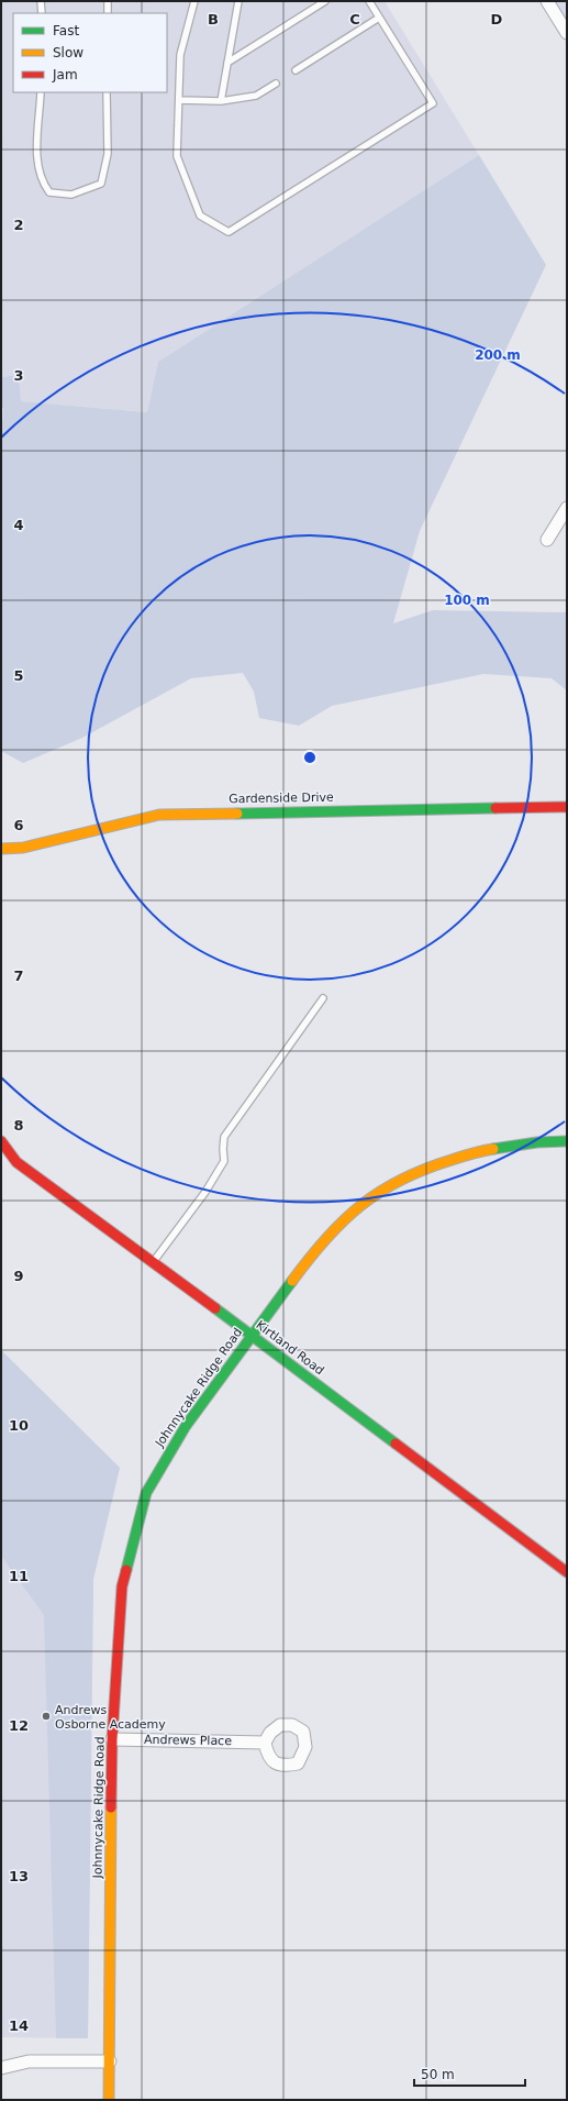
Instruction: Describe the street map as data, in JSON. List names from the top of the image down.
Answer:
{
  "streets": {
    "street": [
      "Gardenside Drive",
      "Kirtland Road",
      "Johnnycake Ridge Road",
      "Andrews Place"
    ]
  },
  "crossings": [
    ["Kirtland Road", "Johnnycake Ridge Road"],
    ["Johnnycake Ridge Road", "Andrews Place"]
  ],
  "places": ["Andrews Osborne Academy"],
  "legend": ["Fast", "Slow", "Jam"],
  "scale_bar": "50 m",
  "grid": {
    "columns": ["B", "C", "D"],
    "rows": [
      "2",
      "3",
      "4",
      "5",
      "6",
      "7",
      "8",
      "9",
      "10",
      "11",
      "12",
      "13",
      "14"
    ]
  },
  "rings": ["200 m", "100 m"]
}
